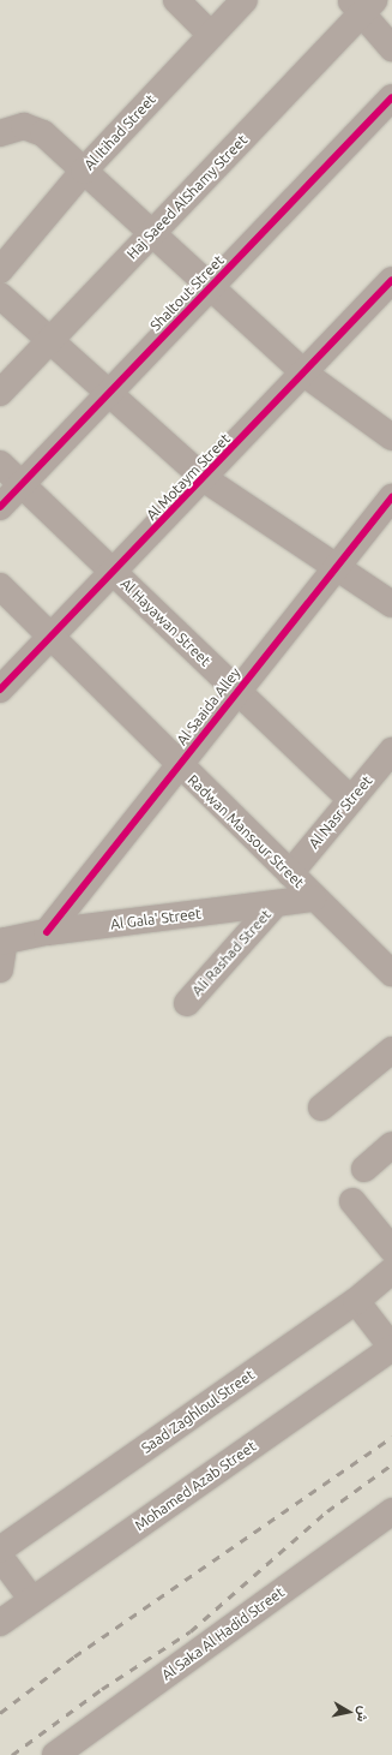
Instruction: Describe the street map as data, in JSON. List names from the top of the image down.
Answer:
{
  "streets": {
    "street": [
      "Al Itihad Street",
      "Haj Saeed AlShamy Street",
      "Shaltout Street",
      "Al Motaym Street",
      "Al Hayawan Street",
      "Al Saaida Alley",
      "Al Nasr Street",
      "Radwan Mansour Street",
      "Al Gala' Street",
      "Ali Rashad Street",
      "Saad Zaghloul Street",
      "Mohamed Azab Street",
      "Al Saka Al Hadid Street"
    ]
  },
  "crossings": [
    ["Shaltout Street", "Al Hayawan Street"],
    ["Al Motaym Street", "Al Hayawan Street"],
    ["Al Motaym Street", "Radwan Mansour Street"],
    ["Al Hayawan Street", "Al Saaida Alley"],
    ["Al Hayawan Street", "Al Nasr Street"],
    ["Al Saaida Alley", "Radwan Mansour Street"],
    ["Al Saaida Alley", "Al Gala' Street"],
    ["Al Nasr Street", "Radwan Mansour Street"],
    ["Radwan Mansour Street", "Al Gala' Street"],
    ["Al Gala' Street", "Ali Rashad Street"]
  ],
  "north": "right"
}
